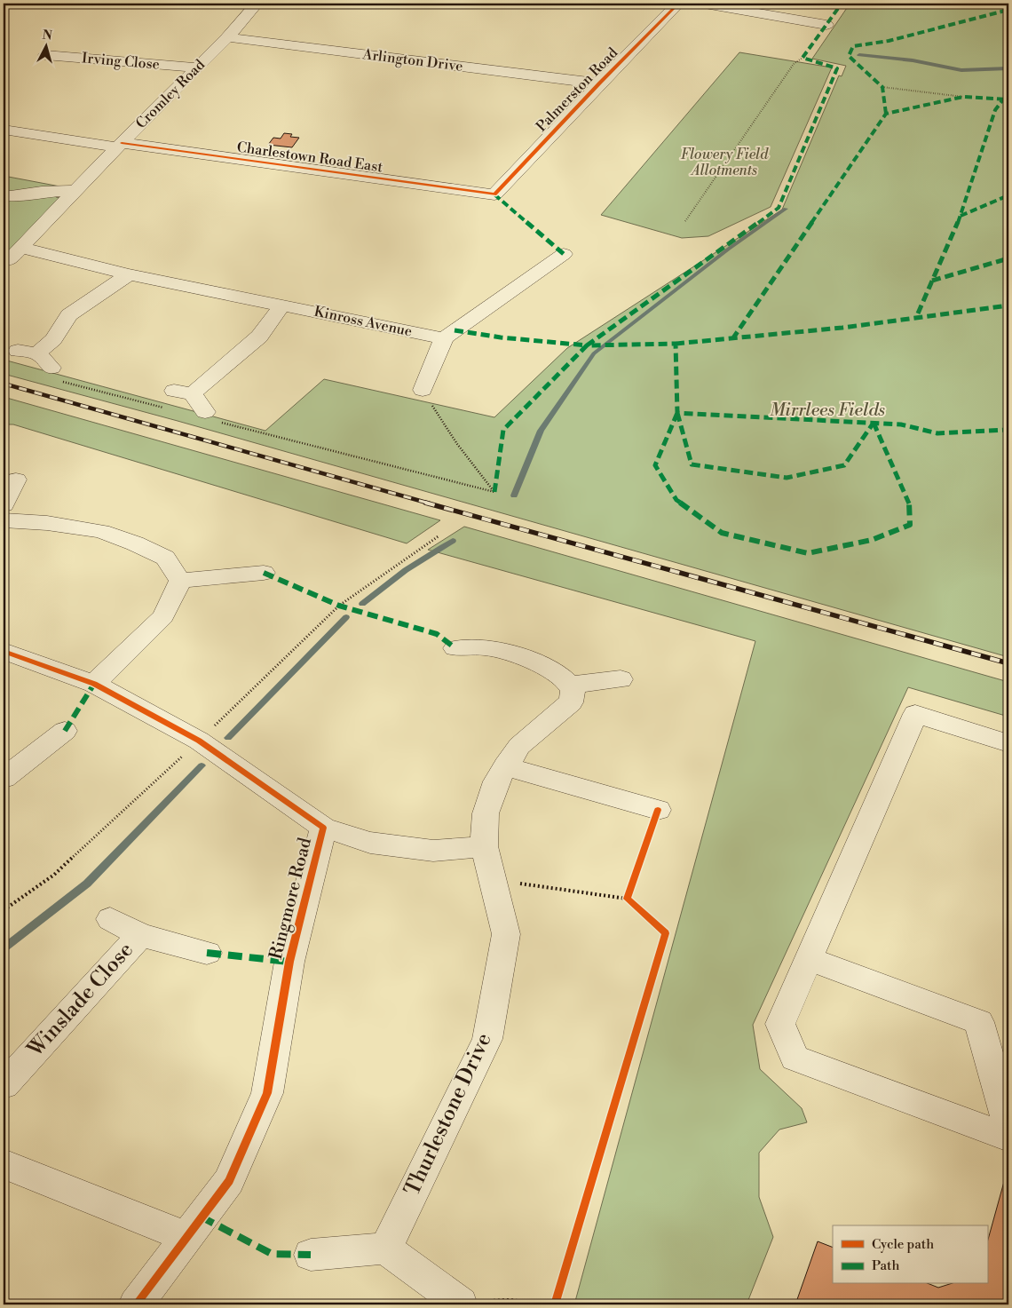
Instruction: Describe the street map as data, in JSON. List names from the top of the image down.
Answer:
{
  "streets": {
    "street": [
      "Arlington Drive",
      "Irving Close",
      "Palmerston Road",
      "Cromley Road",
      "Charlestown Road East",
      "Kinross Avenue",
      "Ringmore Road",
      "Winslade Close",
      "Thurlestone Drive"
    ]
  },
  "crossings": [
    ["Arlington Drive", "Palmerston Road"],
    ["Arlington Drive", "Cromley Road"],
    ["Irving Close", "Cromley Road"],
    ["Palmerston Road", "Charlestown Road East"],
    ["Cromley Road", "Charlestown Road East"],
    ["Cromley Road", "Kinross Avenue"]
  ],
  "parks": ["Flowery Field Allotments", "Mirrlees Fields"],
  "legend": ["Cycle path", "Path"],
  "north": "top"
}
